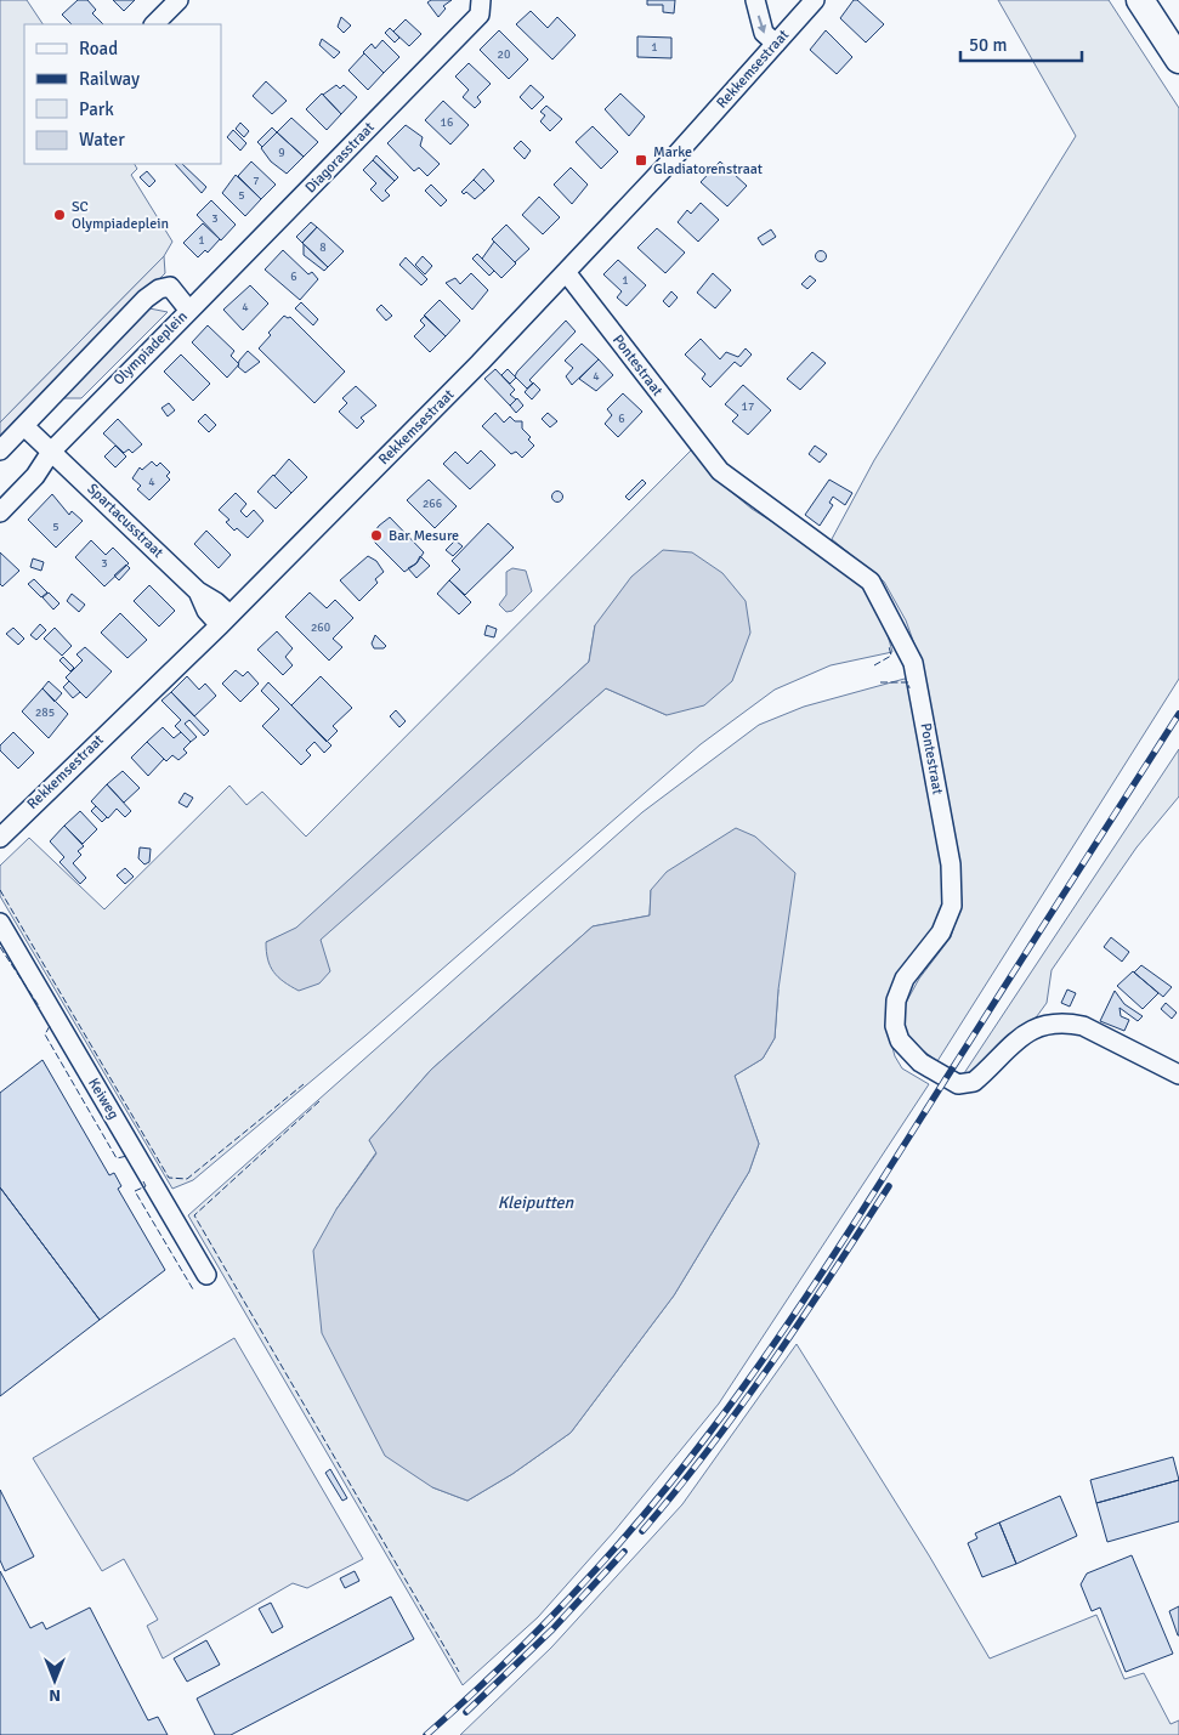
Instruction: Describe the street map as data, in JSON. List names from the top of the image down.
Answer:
{
  "streets": {
    "street": [
      "Rekkemsestraat",
      "Diagorasstraat",
      "Olympiadeplein",
      "Pontestraat",
      "Spartacusstraat",
      "Keiweg"
    ]
  },
  "crossings": [
    ["Rekkemsestraat", "Pontestraat"],
    ["Rekkemsestraat", "Spartacusstraat"],
    ["Diagorasstraat", "Olympiadeplein"],
    ["Olympiadeplein", "Spartacusstraat"]
  ],
  "water": ["Kleiputten"],
  "places": {
    "transit": ["Marke Gladiatorenstraat"],
    "other": ["SC Olympiadeplein", "Bar Mesure"]
  },
  "house_numbers": [
    "1",
    "20",
    "16",
    "9",
    "7",
    "5",
    "3",
    "1",
    "8",
    "6",
    "1",
    "4",
    "4",
    "17",
    "6",
    "4",
    "266",
    "5",
    "3",
    "260",
    "285"
  ],
  "legend": [
    "Road",
    "Railway",
    "Park",
    "Water"
  ],
  "scale_bar": "50 m",
  "north": "bottom"
}
